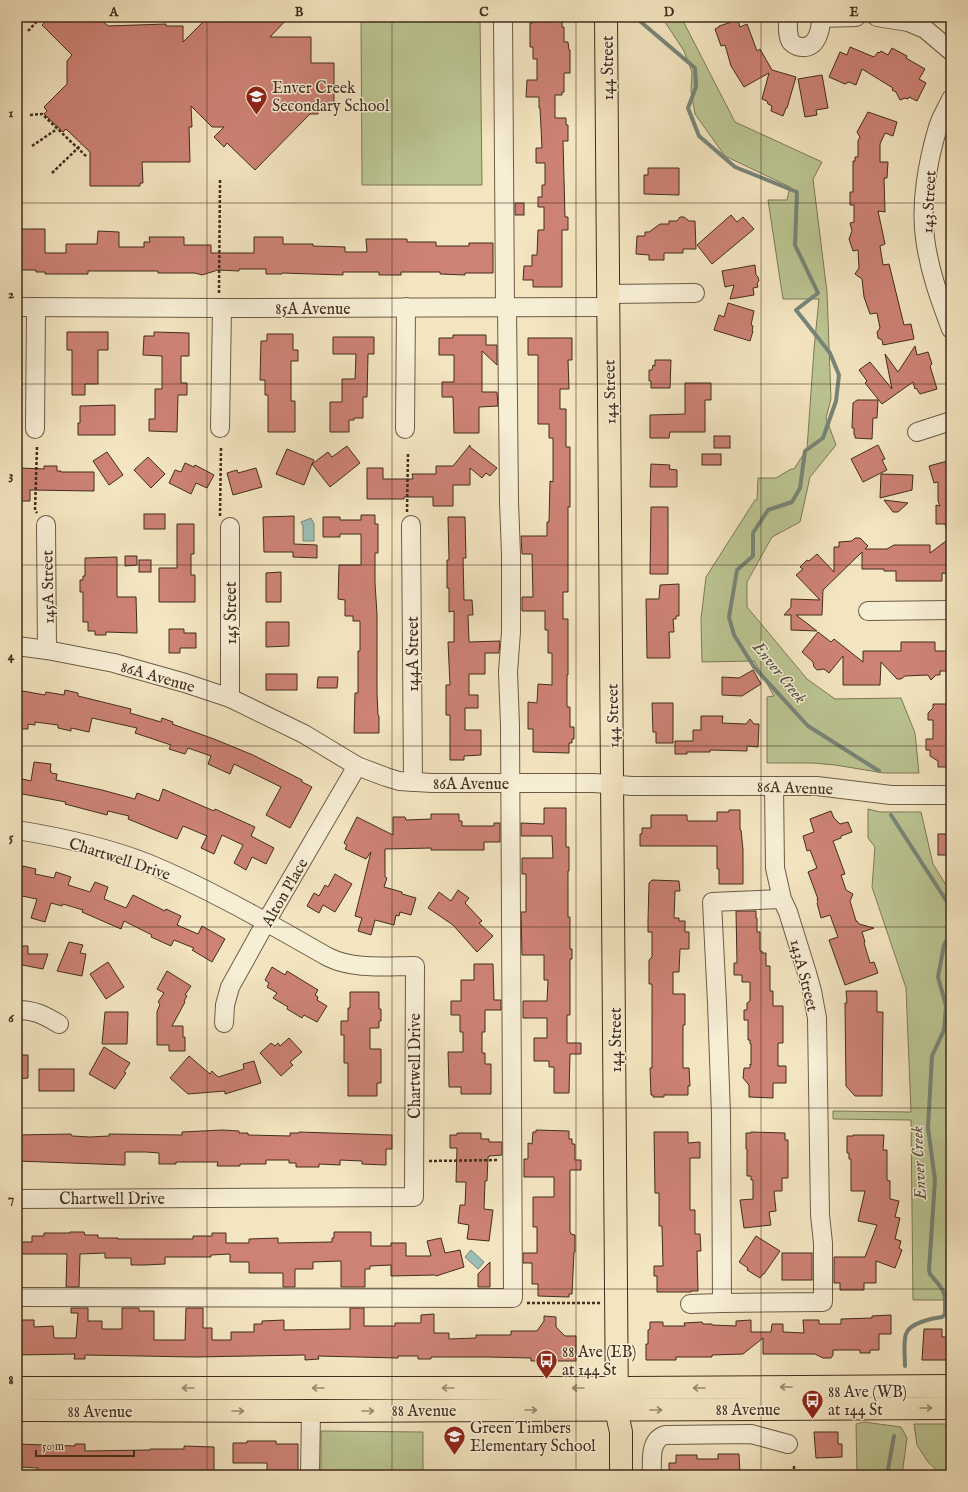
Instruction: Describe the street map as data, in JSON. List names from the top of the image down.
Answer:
{
  "streets": {
    "main road": ["144 Street", "88 Avenue"],
    "street": [
      "143 Street",
      "85A Avenue",
      "145A Street",
      "145 Street",
      "144A Street",
      "86A Avenue",
      "Chartwell Drive",
      "Alton Place",
      "143A Street"
    ]
  },
  "crossings": [
    ["144 Street", "85A Avenue"],
    ["144 Street", "86A Avenue"],
    ["144 Street", "88 Avenue"],
    ["145A Street", "86A Avenue"],
    ["145 Street", "86A Avenue"],
    ["144A Street", "86A Avenue"],
    ["86A Avenue", "Alton Place"],
    ["86A Avenue", "143A Street"],
    ["Chartwell Drive", "Alton Place"]
  ],
  "water": ["Enver Creek"],
  "places": {
    "school or university": ["Enver Creek Secondary School", "Green Timbers Elementary School"],
    "bus stop": ["88 Ave (EB) at 144 St", "88 Ave (WB) at 144 St"]
  },
  "scale_bar": "50 m",
  "grid": {
    "columns": [
      "A",
      "B",
      "C",
      "D",
      "E"
    ],
    "rows": [
      "1",
      "2",
      "3",
      "4",
      "5",
      "6",
      "7",
      "8"
    ]
  }
}
